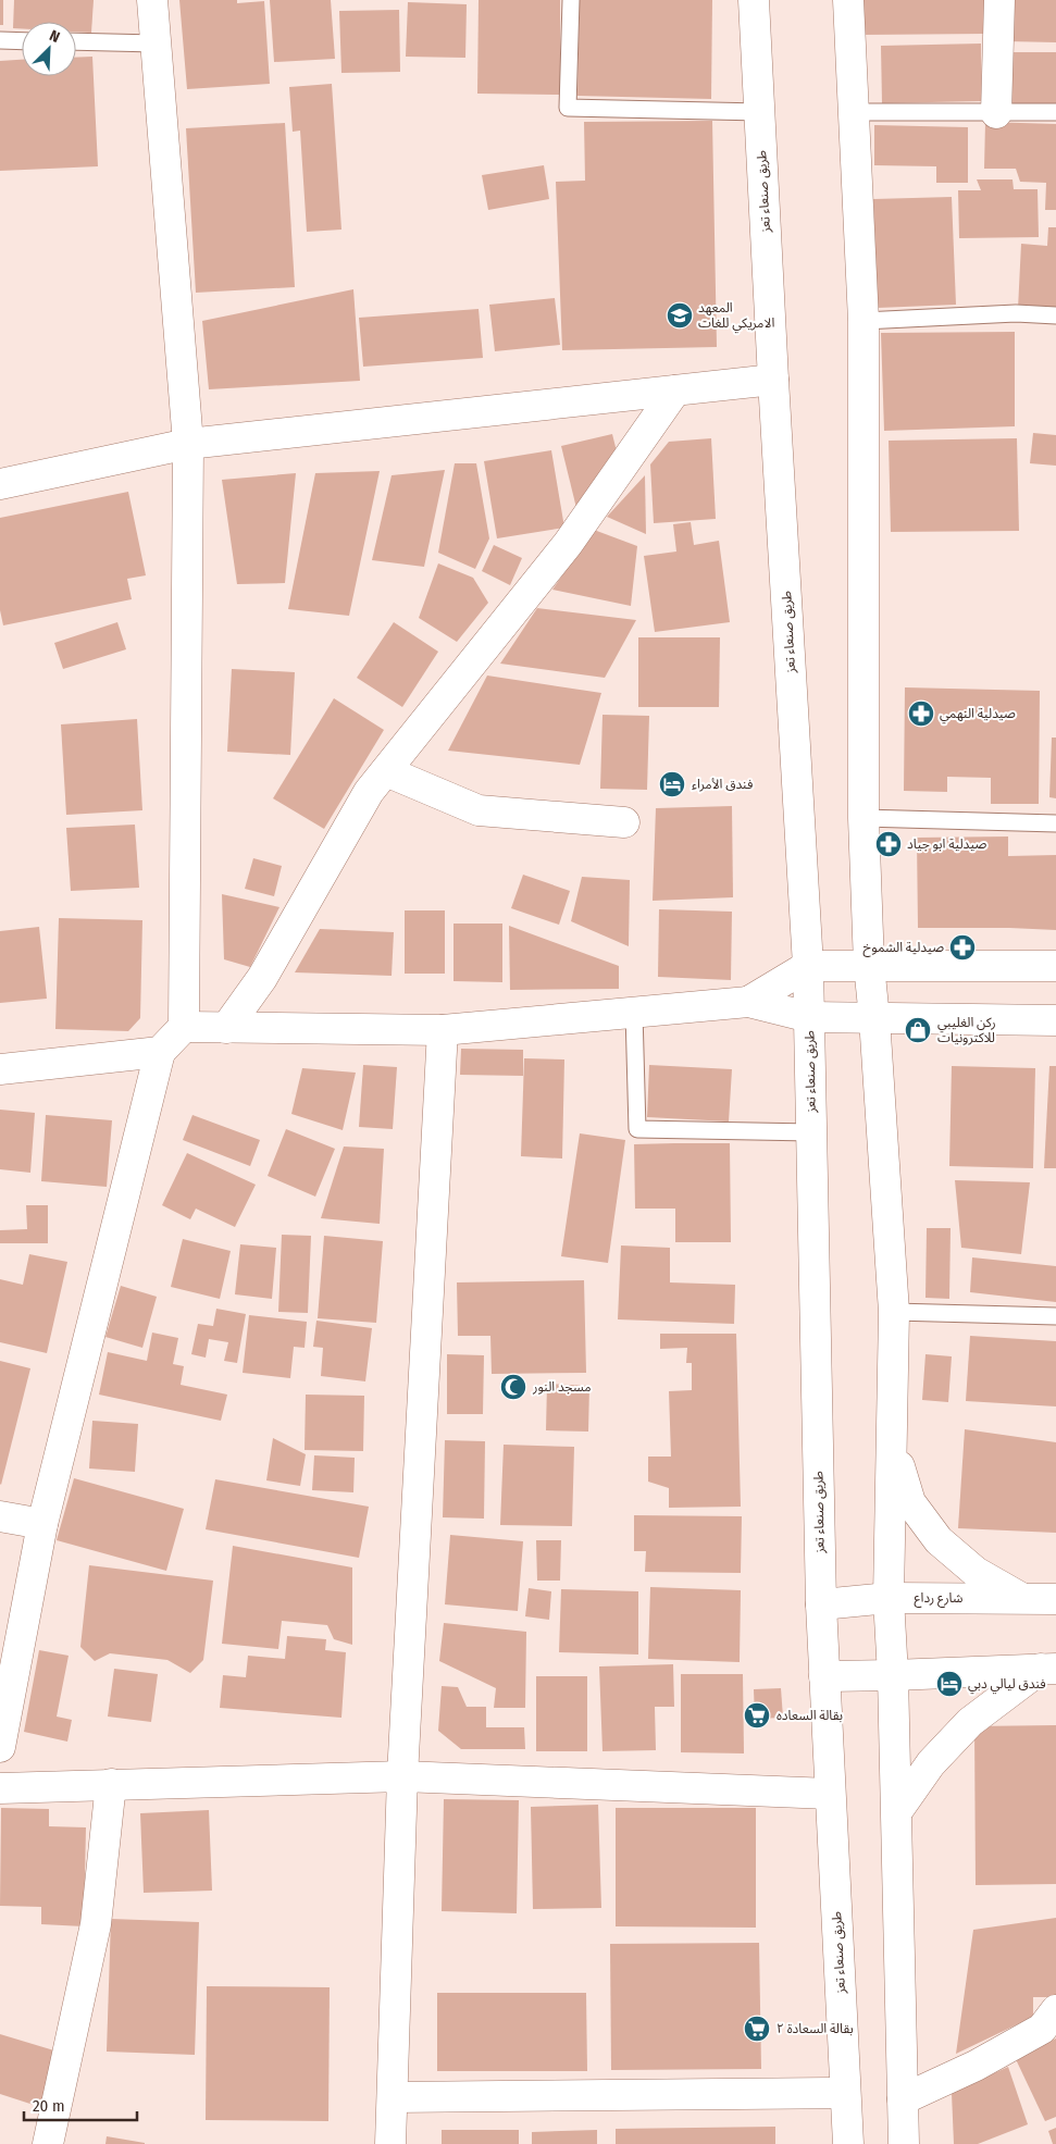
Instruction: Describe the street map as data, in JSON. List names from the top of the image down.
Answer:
{
  "streets": {
    "main road": ["طريق صنعاء تعز", "شارع رداع"]
  },
  "crossings": [
    ["طريق صنعاء تعز", "شارع رداع"]
  ],
  "places": {
    "school or university": ["المعهد الامريكي للغات"],
    "pharmacy": ["صيدلية النهمي", "صيدلية ابو جياد", "صيدلية الشموخ"],
    "hotel": ["فندق الأمراء", "فندق ليالي دبي"],
    "shop": ["ركن الغليبي للاكترونيات"],
    "mosque": ["مسجد النور"],
    "supermarket": ["بقالة السعاده", "بقالة السعادة ٢"]
  },
  "scale_bar": "20 m",
  "north": "top right"
}
